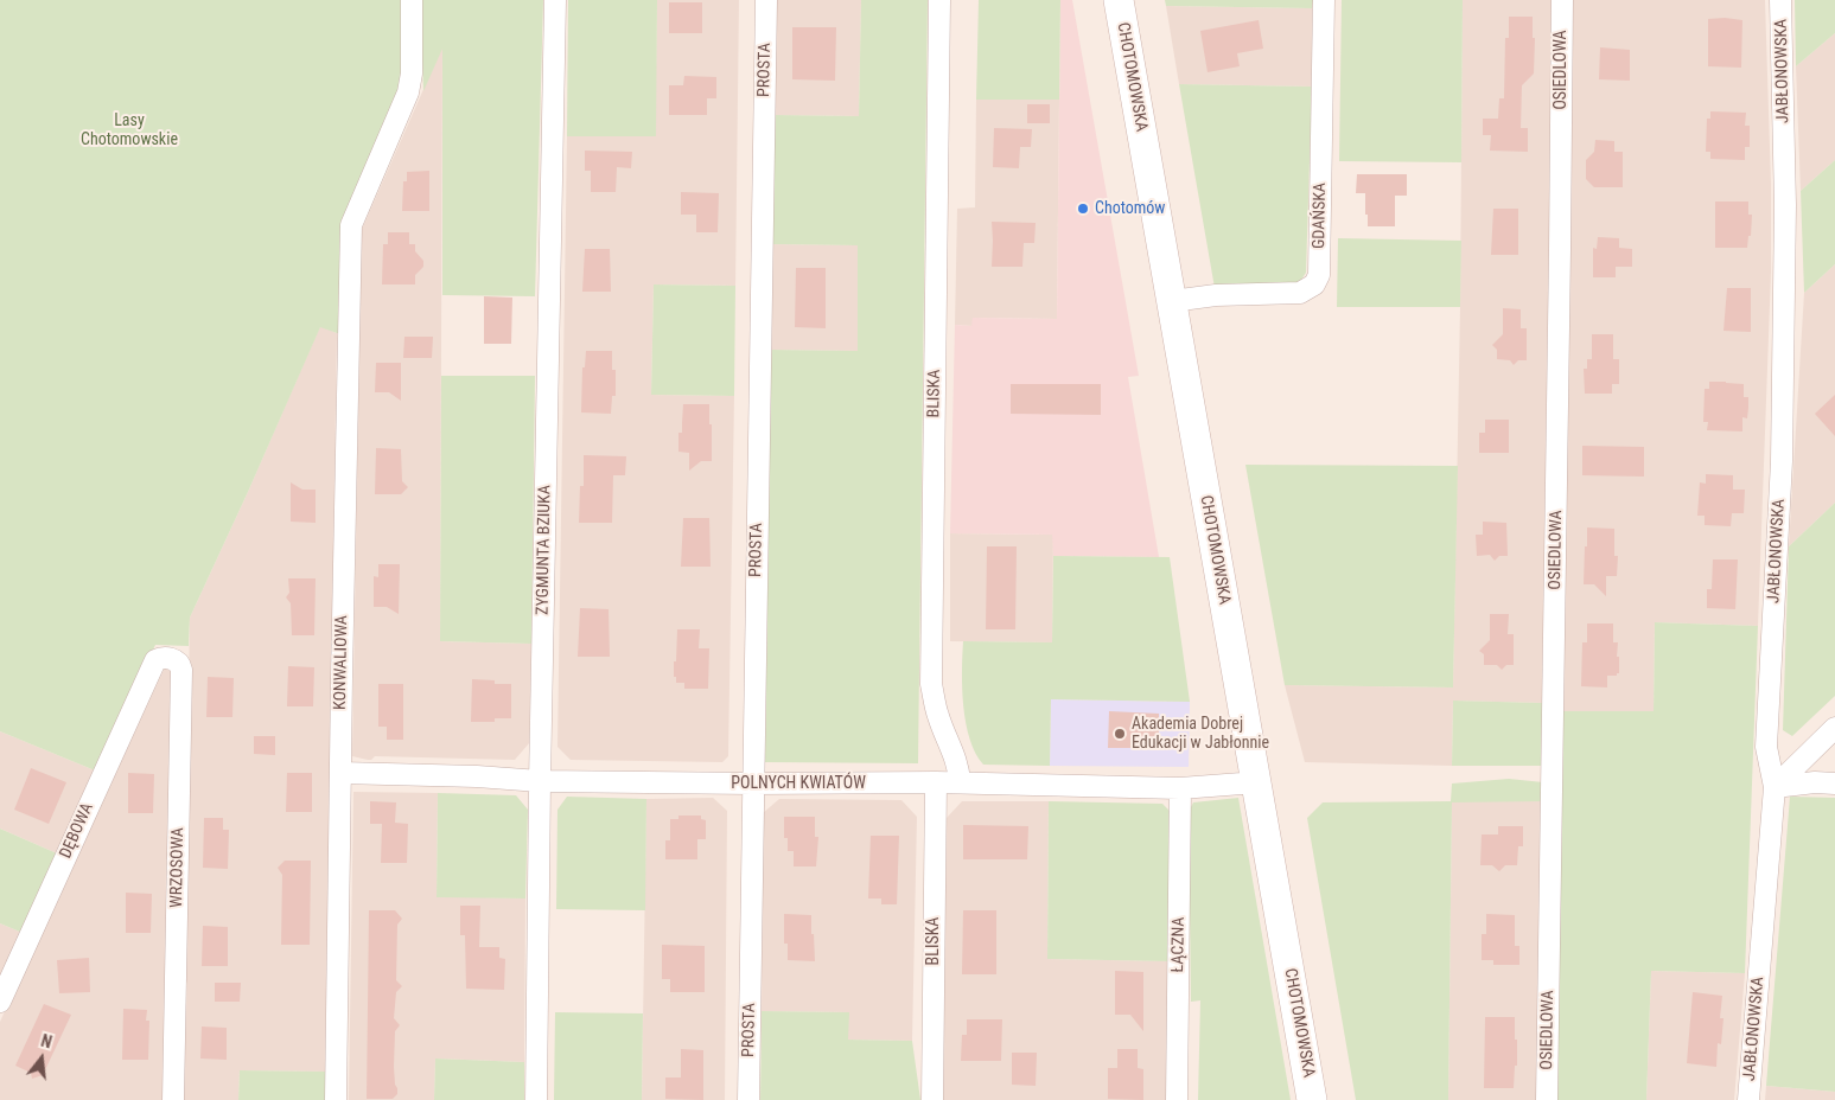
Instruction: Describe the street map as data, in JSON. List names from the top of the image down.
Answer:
{
  "streets": {
    "street": [
      "PROSTA",
      "OSIEDLOWA",
      "JABŁONOWSKA",
      "CHOTOMOWSKA",
      "GDAŃSKA",
      "BLISKA",
      "ZYGMUNTA BZIUKA",
      "KONWALIOWA",
      "POLNYCH KWIATÓW",
      "DĘBOWA",
      "WRZOSOWA",
      "ŁĄCZNA"
    ]
  },
  "crossings": [
    ["PROSTA", "POLNYCH KWIATÓW"],
    ["CHOTOMOWSKA", "GDAŃSKA"],
    ["CHOTOMOWSKA", "POLNYCH KWIATÓW"],
    ["BLISKA", "POLNYCH KWIATÓW"],
    ["ZYGMUNTA BZIUKA", "POLNYCH KWIATÓW"],
    ["KONWALIOWA", "POLNYCH KWIATÓW"],
    ["POLNYCH KWIATÓW", "ŁĄCZNA"],
    ["DĘBOWA", "WRZOSOWA"]
  ],
  "parks": ["Lasy Chotomowskie"],
  "places": ["Chotomów", "Akademia Dobrej Edukacji w Jabłonnie"],
  "north": "top"
}
